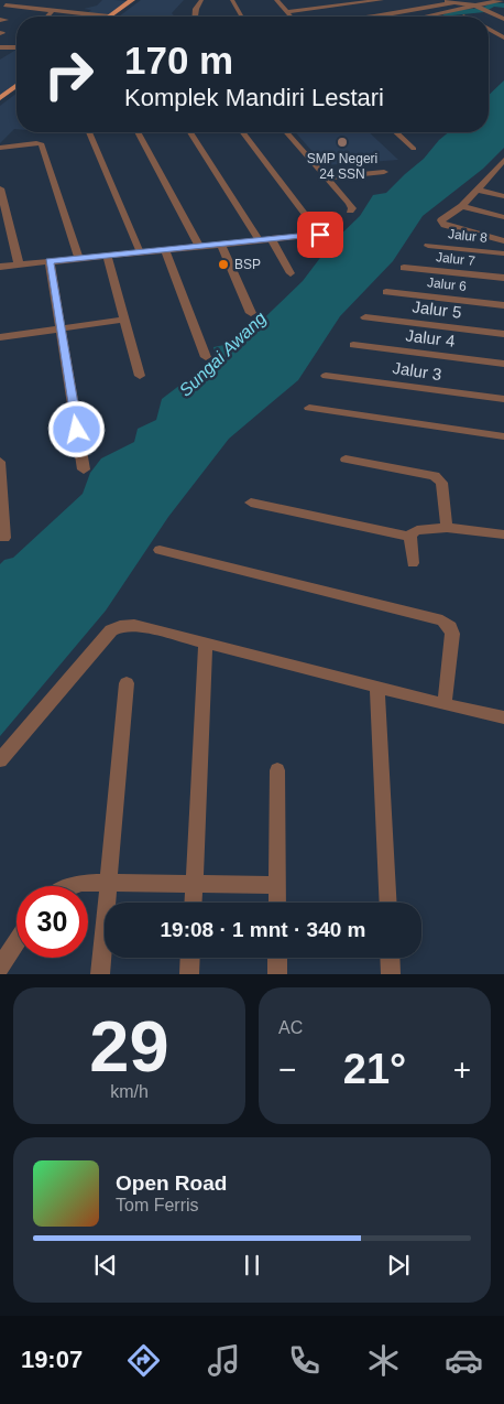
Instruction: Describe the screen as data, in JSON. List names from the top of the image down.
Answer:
{
  "streets": {
    "street": [
      "Jalur 8",
      "Jalur 7",
      "Jalur 6",
      "Jalur 5",
      "Jalur 4",
      "Jalur 3"
    ]
  },
  "water": ["Sungai Awang"],
  "places": ["SMP Negeri 24 SSN", "BSP"],
  "page": {
    "turn": ["170 m", "Komplek Mandiri Lestari"],
    "limit": "30",
    "trip": "19:08 · 1 mnt · 340 m",
    "tile": [
      ["29", "km/h"],
      "AC"
    ],
    "heat": ["−", "21°", "+"],
    "song": ["Open Road", "Tom Ferris"],
    "tabs": "19:07"
  }
}
